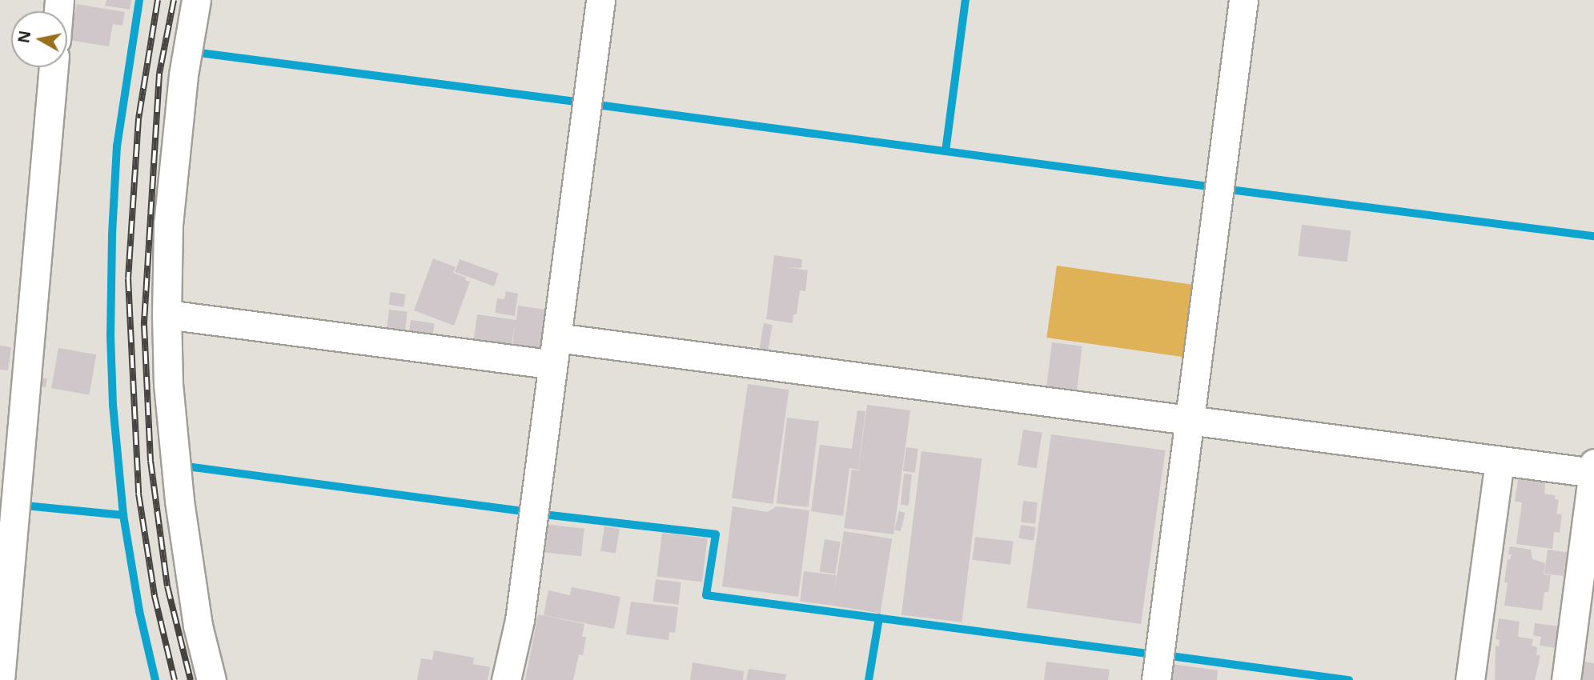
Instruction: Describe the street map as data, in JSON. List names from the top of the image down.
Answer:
{
  "north": "left"
}
